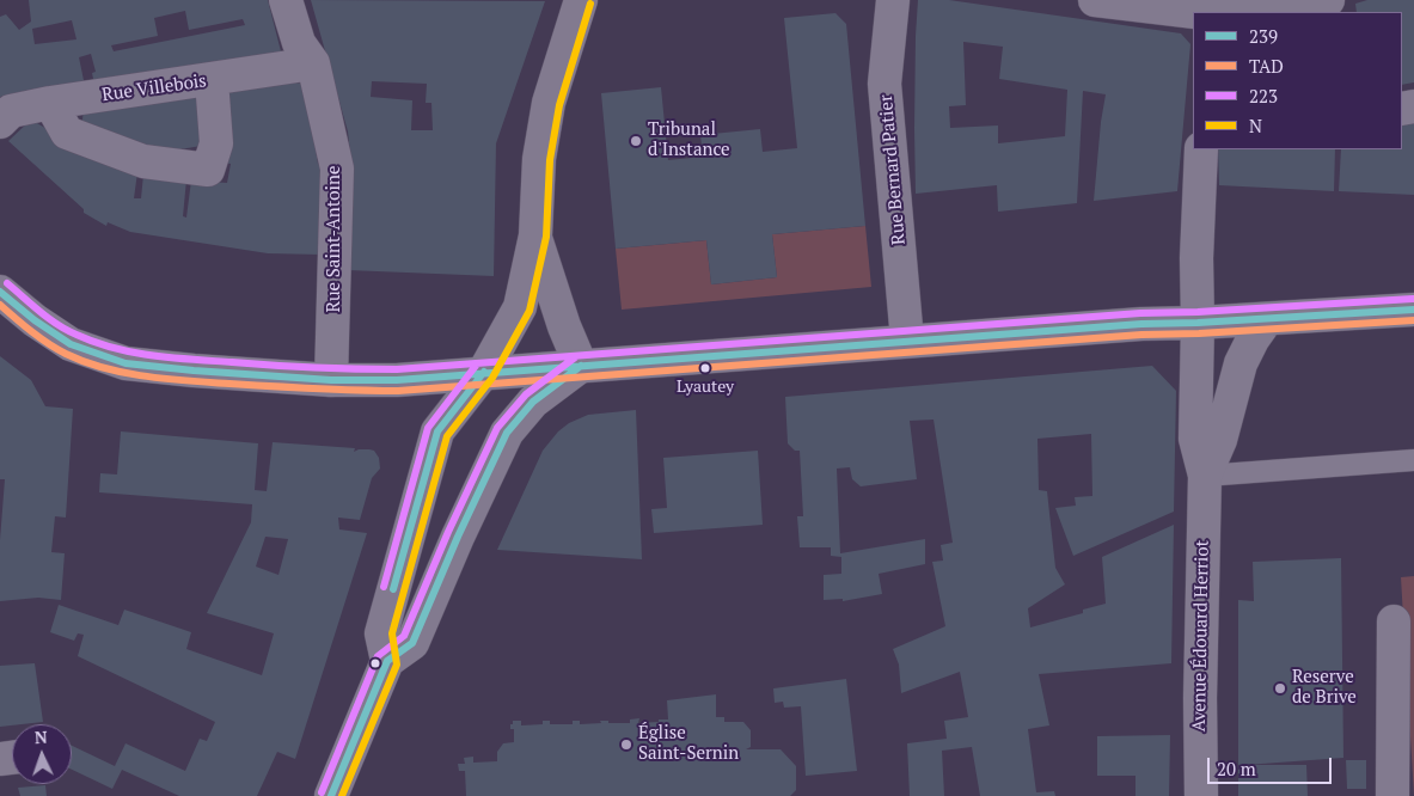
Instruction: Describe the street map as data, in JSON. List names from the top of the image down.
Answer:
{
  "streets": {
    "street": [
      "Rue Villebois",
      "Rue Bernard Patier",
      "Rue Saint-Antoine",
      "Avenue Édouard Herriot"
    ]
  },
  "crossings": [
    ["Rue Villebois", "Rue Saint-Antoine"]
  ],
  "places": [
    "Tribunal d'Instance",
    "Lyautey",
    "Reserve de Brive",
    "Église Saint-Sernin"
  ],
  "lines": [
    "transit line N",
    "transit line 223",
    "transit line 239",
    "transit line TAD"
  ],
  "legend": [
    "239",
    "TAD",
    "223",
    "N"
  ],
  "scale_bar": "20 m",
  "north": "top"
}
